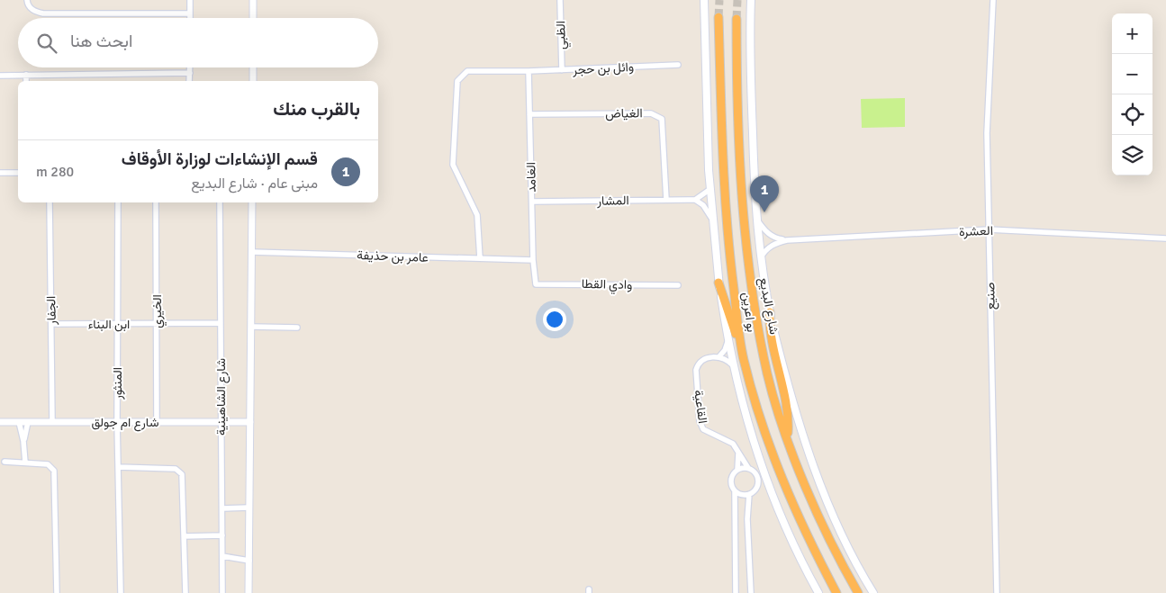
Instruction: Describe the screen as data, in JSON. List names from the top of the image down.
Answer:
{
  "streets": {
    "highway": ["بو اعرين"],
    "main road": ["شارع البديع"],
    "street": [
      "الظبي",
      "وائل بن حجر",
      "الغياض",
      "الغامد",
      "المشار",
      "العشرة",
      "عامر بن حذيفة",
      "وادي القطا",
      "صنيع",
      "الجفار",
      "الخيري",
      "ابن البناء",
      "المنثور",
      "شارع الشاهينية",
      "القاعية",
      "شارع ام جولق"
    ]
  },
  "crossings": [
    ["الظبي", "وائل بن حجر"],
    ["وائل بن حجر", "الغامد"],
    ["وائل بن حجر", "عامر بن حذيفة"],
    ["الغياض", "الغامد"],
    ["الغياض", "المشار"],
    ["الغامد", "المشار"],
    ["الغامد", "عامر بن حذيفة"],
    ["الغامد", "وادي القطا"],
    ["العشرة", "صنيع"],
    ["العشرة", "شارع البديع"],
    ["الجفار", "ابن البناء"],
    ["الجفار", "شارع ام جولق"],
    ["الخيري", "ابن البناء"],
    ["الخيري", "شارع ام جولق"],
    ["ابن البناء", "المنثور"],
    ["ابن البناء", "شارع الشاهينية"],
    ["المنثور", "شارع ام جولق"],
    ["شارع الشاهينية", "شارع ام جولق"]
  ],
  "page": {
    "map_buttons": ["+", "−"],
    "search": "ابحث هنا",
    "heading": "بالقرب منك",
    "list": [
      {
        "mark": "1",
        "name": "قسم الإنشاءات لوزارة الأوقاف",
        "note": "مبنى عام · شارع البديع",
        "value": "280 m"
      }
    ],
    "pins": "1"
  }
}
